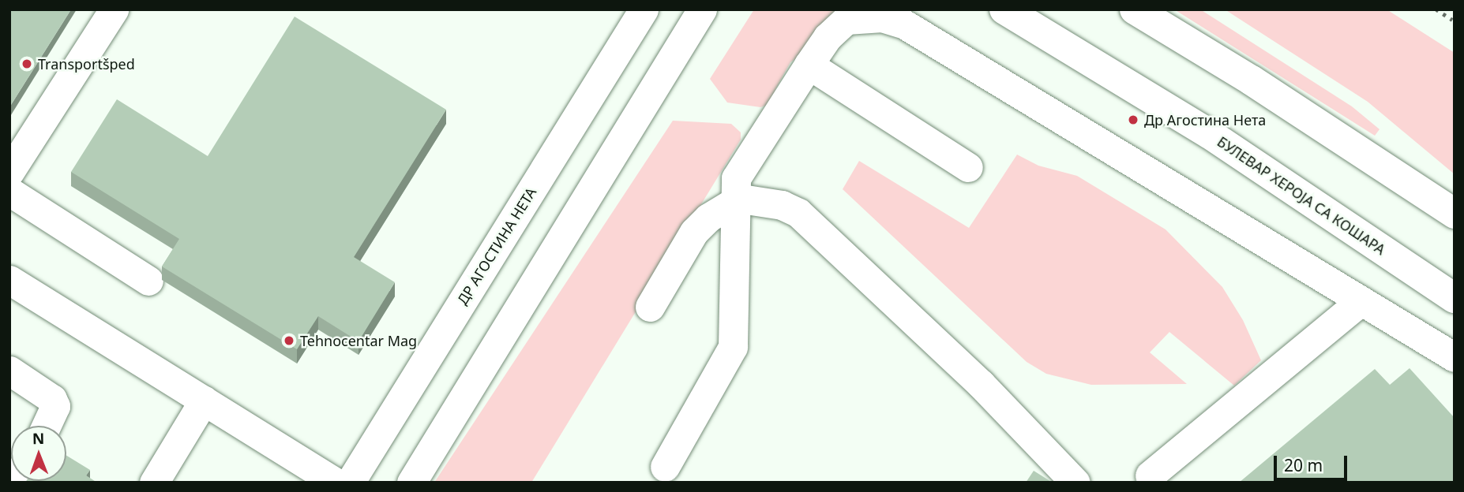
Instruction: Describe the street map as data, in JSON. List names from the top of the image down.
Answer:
{
  "streets": {
    "main road": ["БУЛЕВАР ХЕРОЈА СА КОШАРА"],
    "street": ["ДР АГОСТИНА НЕТА"]
  },
  "places": ["Transportšped", "Др Агостина Нета", "Tehnocentar Mag"],
  "scale_bar": "20 m",
  "north": "top"
}
